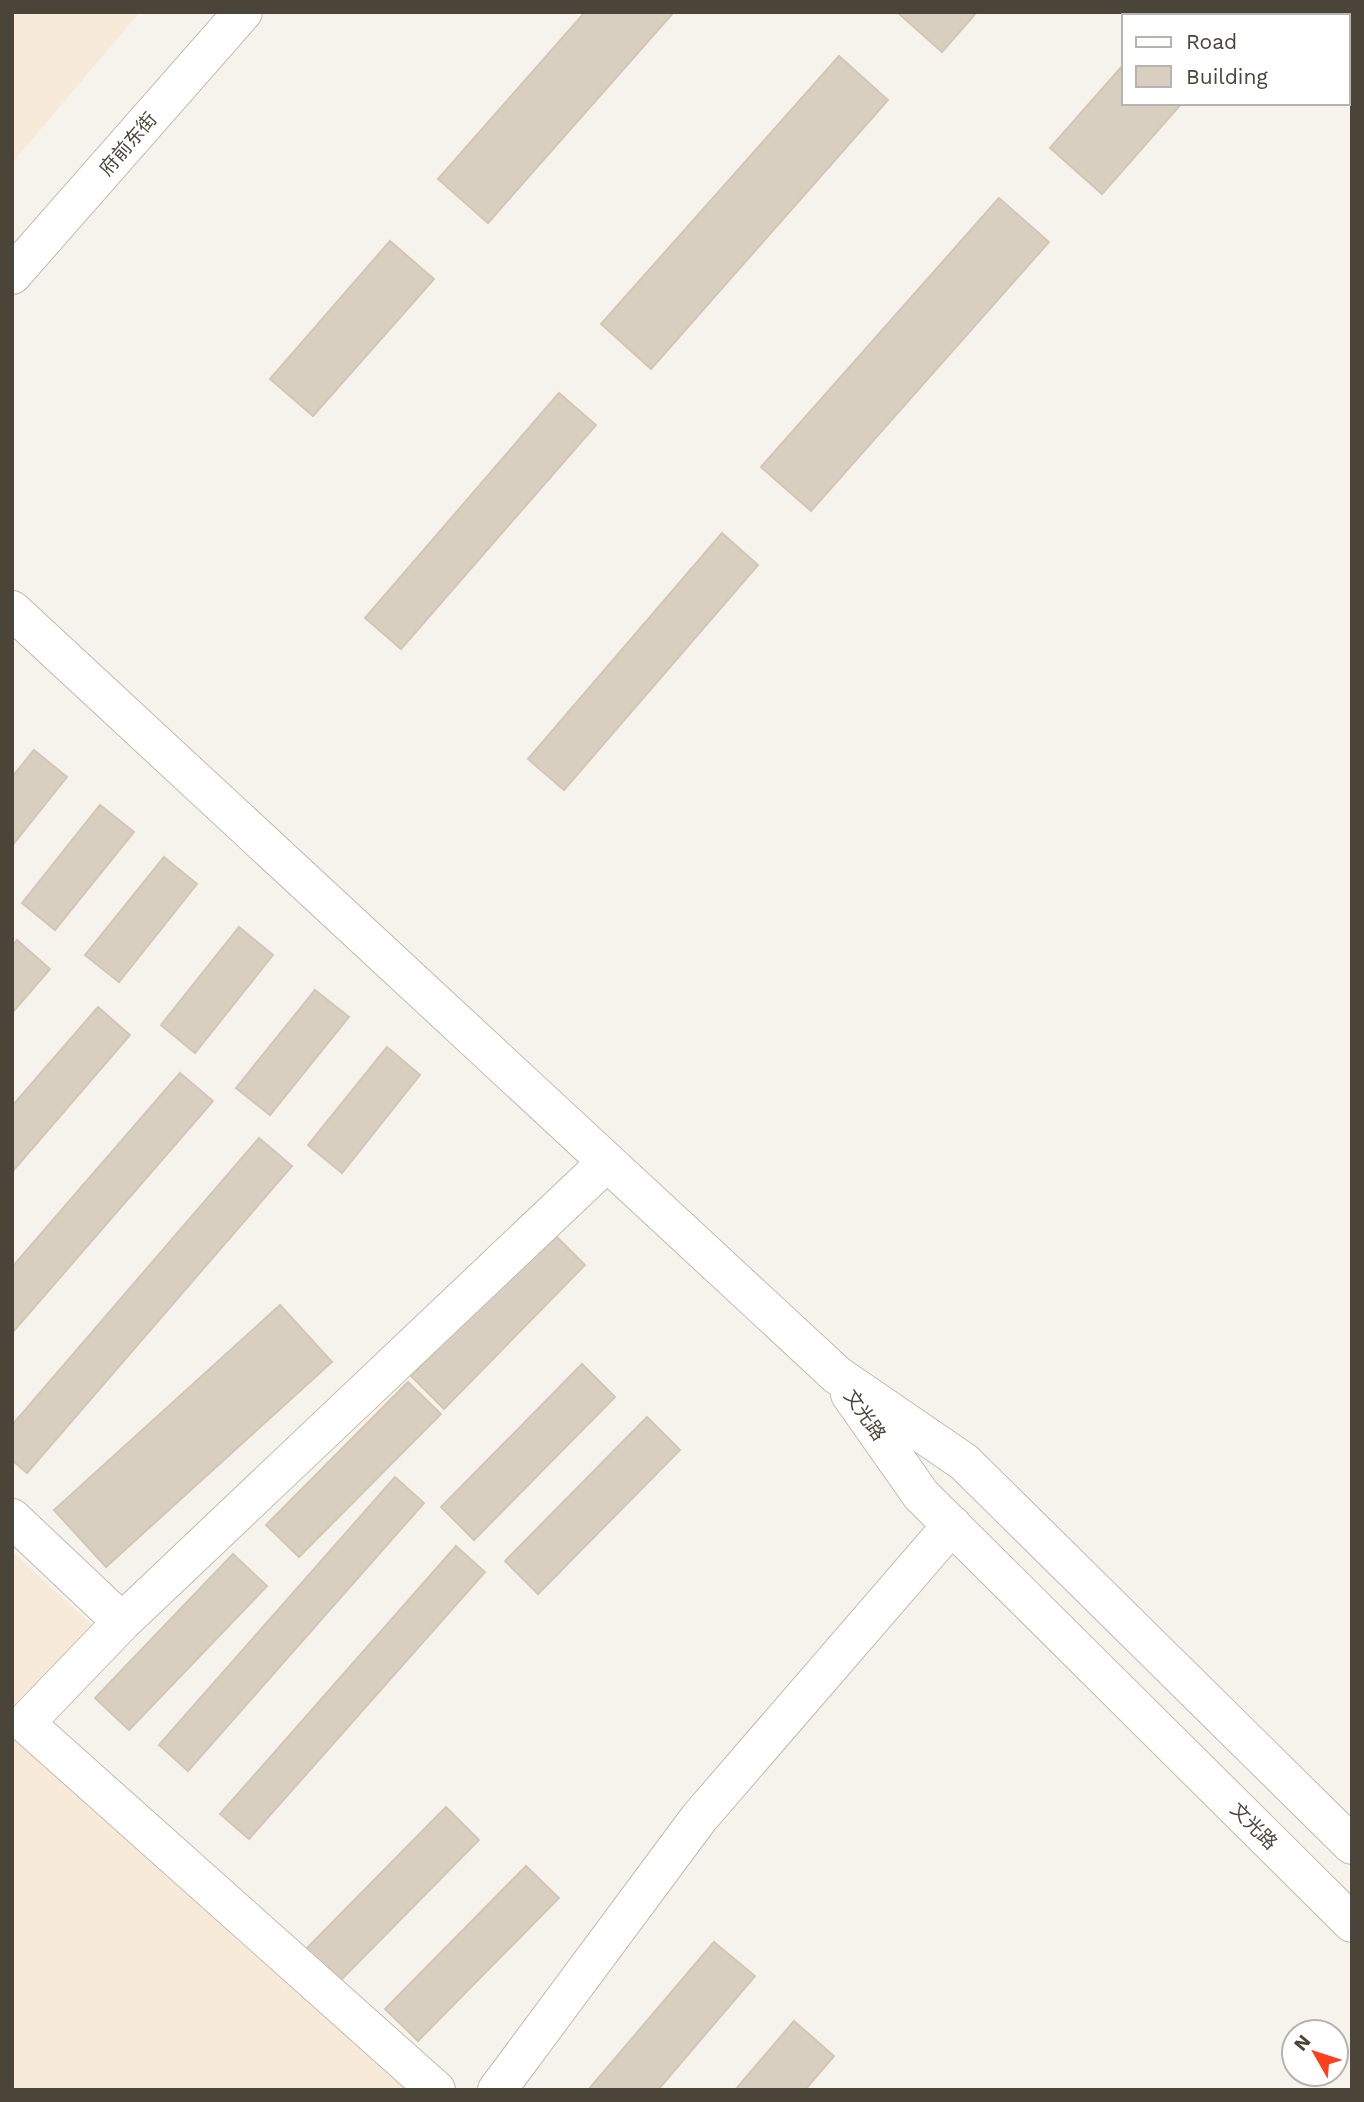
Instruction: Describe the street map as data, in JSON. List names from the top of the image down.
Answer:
{
  "streets": {
    "street": ["府前东街", "文光路"]
  },
  "legend": ["Road", "Building"],
  "north": "top left"
}
